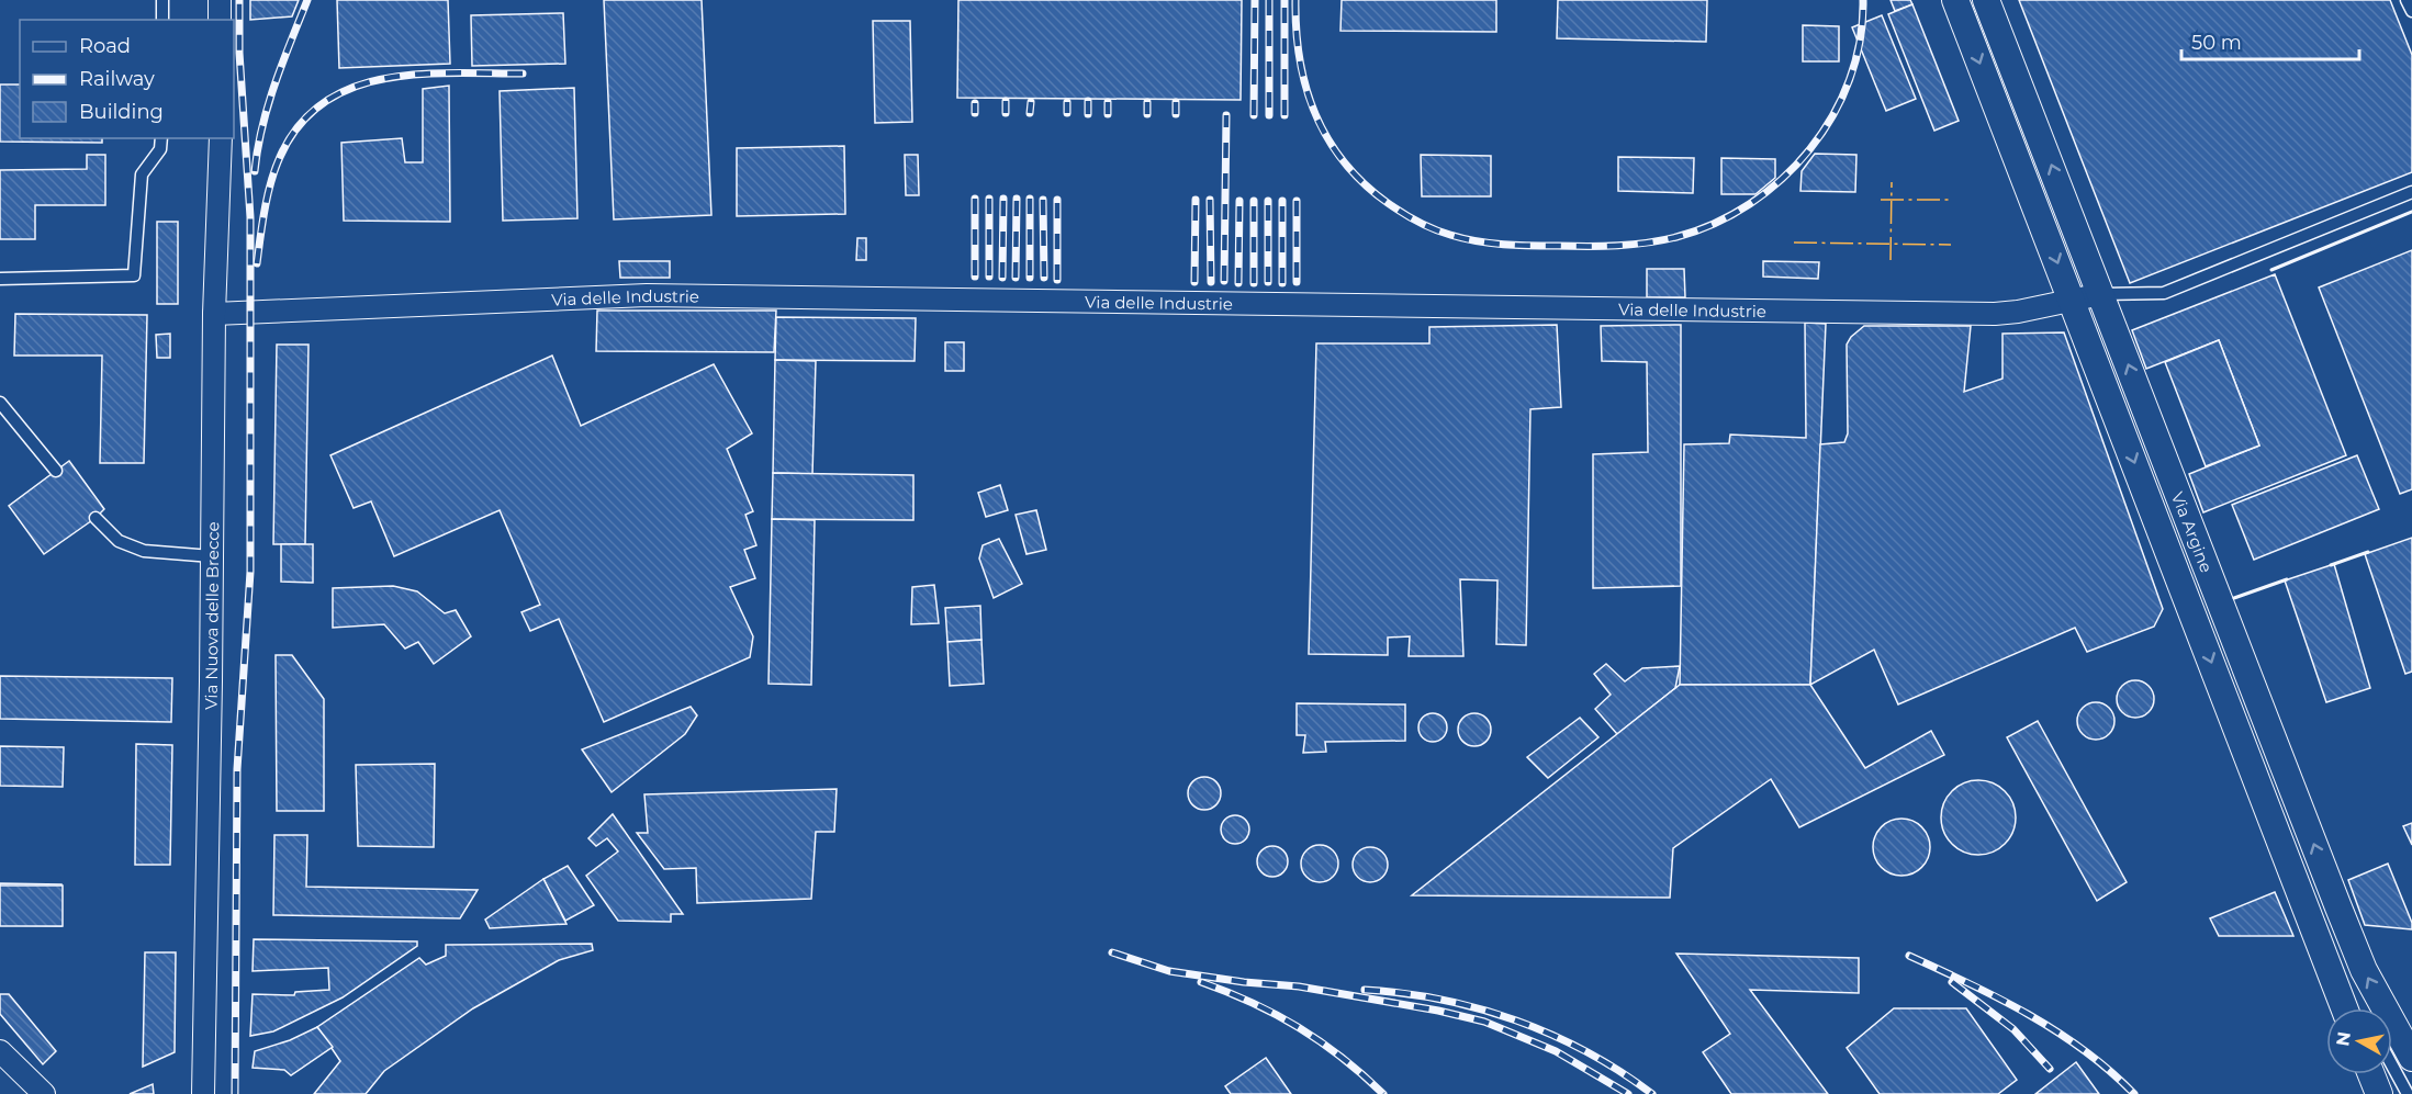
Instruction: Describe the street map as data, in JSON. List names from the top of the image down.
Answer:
{
  "streets": {
    "street": ["Via delle Industrie", "Via Argine", "Via Nuova delle Brecce"]
  },
  "crossings": [
    ["Via delle Industrie", "Via Argine"],
    ["Via delle Industrie", "Via Nuova delle Brecce"]
  ],
  "legend": ["Road", "Railway", "Building"],
  "scale_bar": "50 m",
  "north": "left"
}
